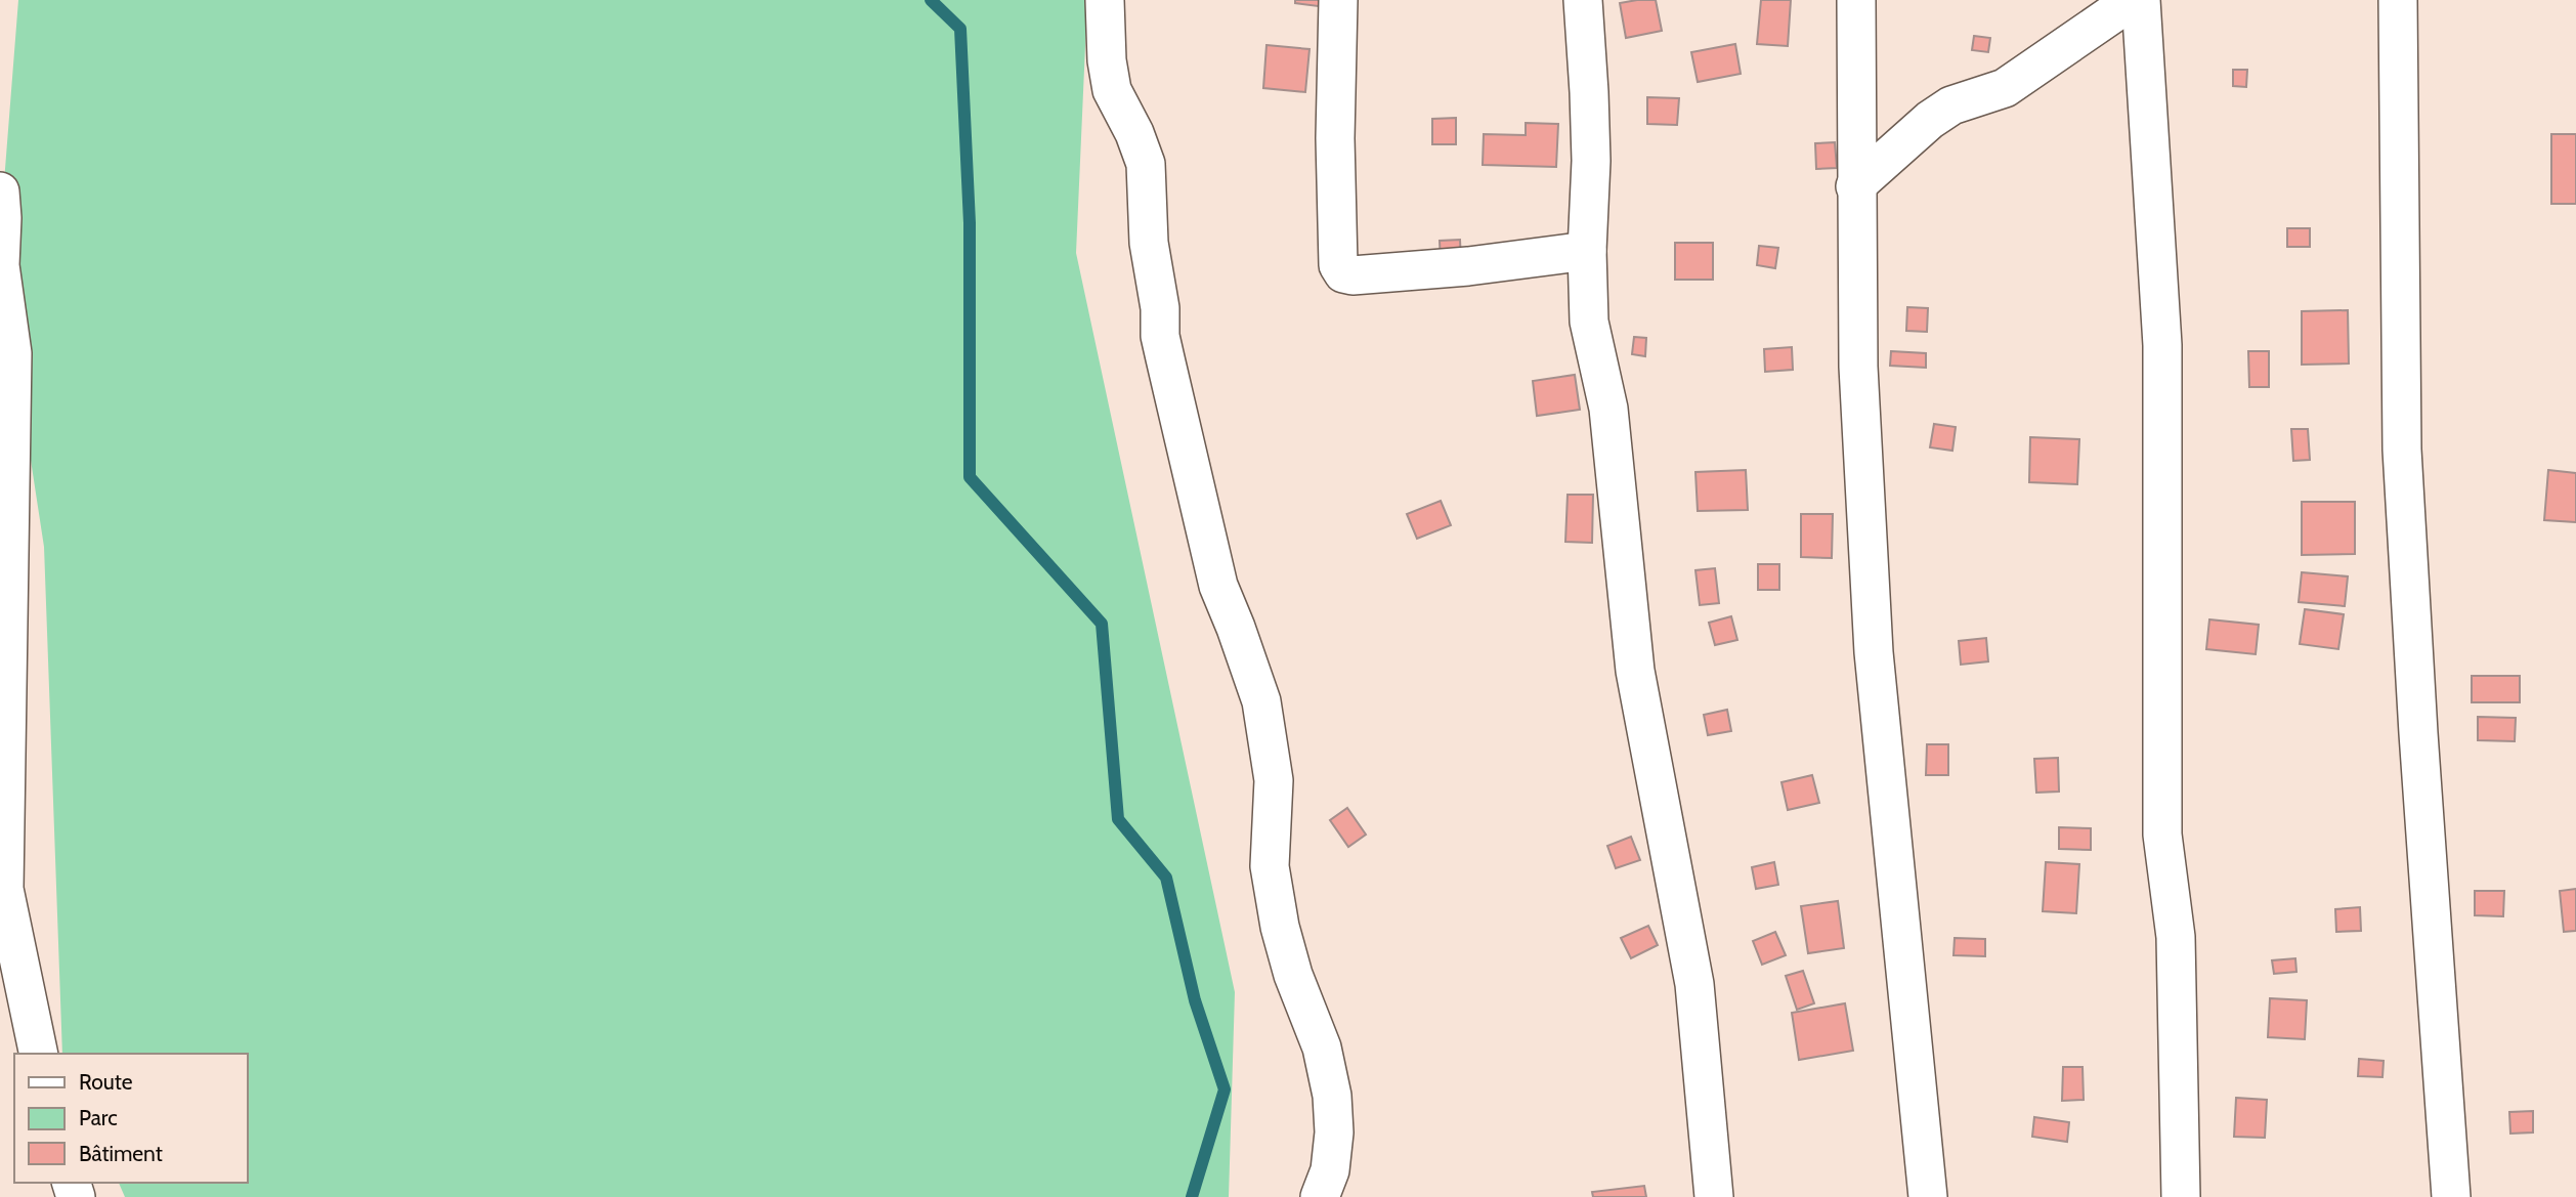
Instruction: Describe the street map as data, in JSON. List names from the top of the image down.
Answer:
{
  "legend": ["Route", "Parc", "Bâtiment"]
}
